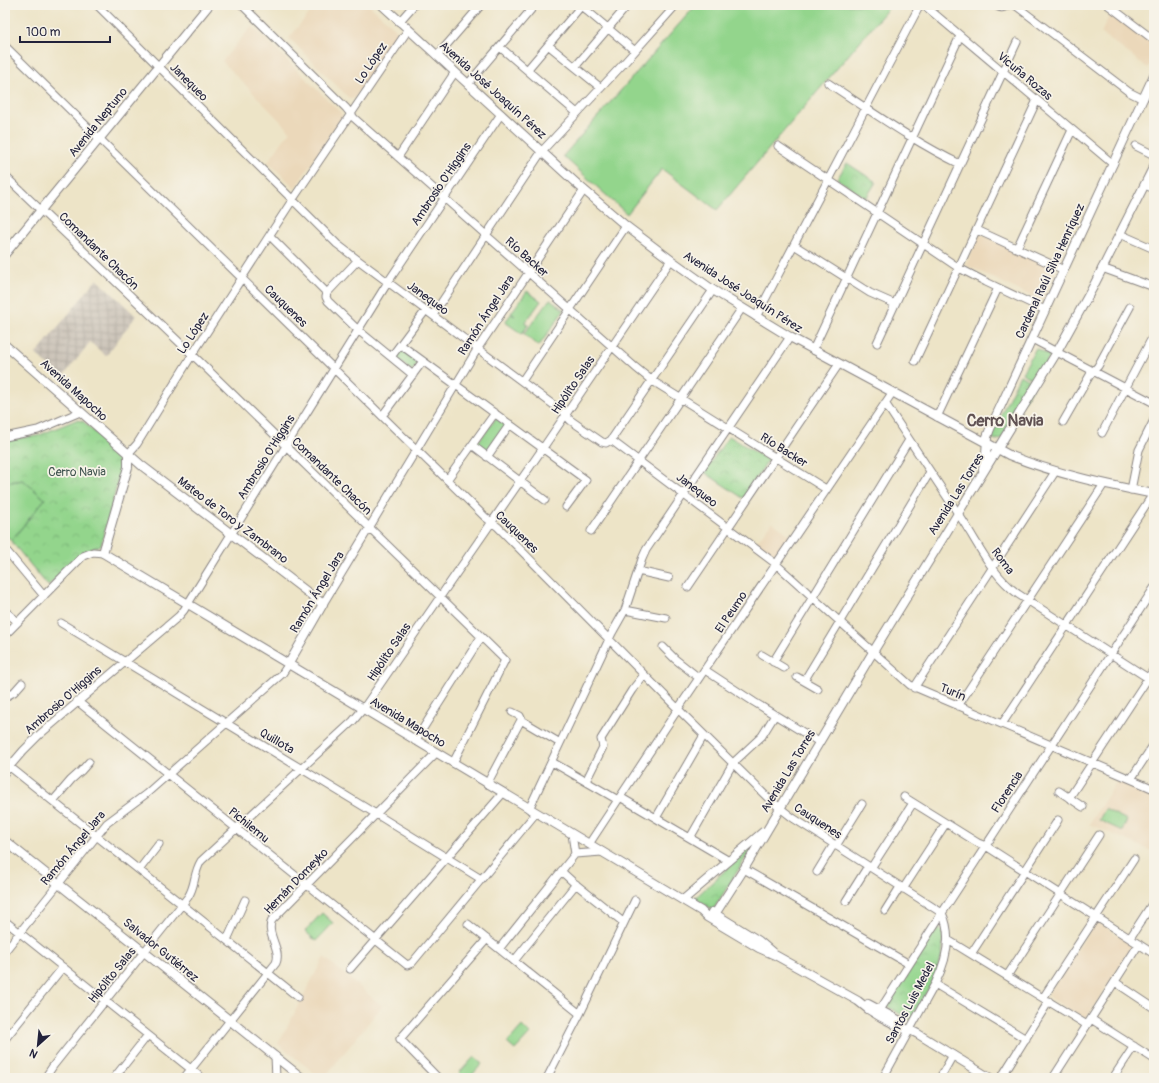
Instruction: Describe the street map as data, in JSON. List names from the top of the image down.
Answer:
{
  "streets": {
    "main road": [
      "Avenida José Joaquín Pérez",
      "Avenida Neptuno",
      "Cardenal Raúl Silva Henríquez",
      "Ramón Ángel Jara",
      "Avenida Mapocho",
      "Avenida Las Torres",
      "Mateo de Toro y Zambrano",
      "Salvador Gutiérrez"
    ],
    "street": [
      "Lo López",
      "Vicuña Rozas",
      "Janequeo",
      "Ambrosio O'Higgins",
      "Comandante Chacón",
      "Río Backer",
      "Cauquenes",
      "Hipólito Salas",
      "Roma",
      "El Peumo",
      "Turín",
      "Quillota",
      "Florencia",
      "Pichilemu",
      "Hernán Domeyko",
      "Santos Luis Medel"
    ]
  },
  "crossings": [
    ["Lo López", "Janequeo"],
    ["Lo López", "Avenida José Joaquín Pérez"],
    ["Lo López", "Comandante Chacón"],
    ["Lo López", "Río Backer"],
    ["Lo López", "Cauquenes"],
    ["Lo López", "Avenida Mapocho"],
    ["Lo López", "Mateo de Toro y Zambrano"],
    ["Vicuña Rozas", "Cardenal Raúl Silva Henríquez"],
    ["Janequeo", "Avenida Neptuno"],
    ["Janequeo", "Ambrosio O'Higgins"],
    ["Janequeo", "Ramón Ángel Jara"],
    ["Janequeo", "Hipólito Salas"],
    ["Janequeo", "El Peumo"],
    ["Janequeo", "Turín"],
    ["Avenida José Joaquín Pérez", "Ambrosio O'Higgins"],
    ["Avenida José Joaquín Pérez", "Cardenal Raúl Silva Henríquez"],
    ["Avenida José Joaquín Pérez", "Ramón Ángel Jara"],
    ["Avenida José Joaquín Pérez", "Hipólito Salas"],
    ["Avenida José Joaquín Pérez", "Avenida Las Torres"],
    ["Avenida José Joaquín Pérez", "El Peumo"],
    ["Avenida Neptuno", "Comandante Chacón"],
    ["Avenida Neptuno", "Cauquenes"],
    ["Ambrosio O'Higgins", "Comandante Chacón"],
    ["Ambrosio O'Higgins", "Río Backer"],
    ["Ambrosio O'Higgins", "Cauquenes"],
    ["Ambrosio O'Higgins", "Avenida Mapocho"],
    ["Ambrosio O'Higgins", "Mateo de Toro y Zambrano"],
    ["Ambrosio O'Higgins", "Quillota"],
    ["Ambrosio O'Higgins", "Pichilemu"],
    ["Comandante Chacón", "Ramón Ángel Jara"],
    ["Comandante Chacón", "Hipólito Salas"],
    ["Comandante Chacón", "Avenida Mapocho"],
    ["Río Backer", "Ramón Ángel Jara"],
    ["Río Backer", "Hipólito Salas"],
    ["Río Backer", "El Peumo"],
    ["Cardenal Raúl Silva Henríquez", "Avenida Las Torres"],
    ["Cauquenes", "Ramón Ángel Jara"],
    ["Cauquenes", "Hipólito Salas"],
    ["Cauquenes", "Avenida Las Torres"],
    ["Cauquenes", "El Peumo"],
    ["Cauquenes", "Florencia"],
    ["Cauquenes", "Santos Luis Medel"],
    ["Ramón Ángel Jara", "Avenida Mapocho"],
    ["Ramón Ángel Jara", "Mateo de Toro y Zambrano"],
    ["Ramón Ángel Jara", "Quillota"],
    ["Ramón Ángel Jara", "Pichilemu"],
    ["Ramón Ángel Jara", "Salvador Gutiérrez"],
    ["Hipólito Salas", "Avenida Mapocho"],
    ["Hipólito Salas", "Quillota"],
    ["Hipólito Salas", "Pichilemu"],
    ["Hipólito Salas", "Salvador Gutiérrez"],
    ["Avenida Mapocho", "Avenida Las Torres"],
    ["Avenida Mapocho", "Mateo de Toro y Zambrano"],
    ["Avenida Mapocho", "El Peumo"],
    ["Avenida Mapocho", "Florencia"],
    ["Avenida Mapocho", "Hernán Domeyko"],
    ["Avenida Mapocho", "Santos Luis Medel"],
    ["Avenida Las Torres", "Roma"],
    ["Avenida Las Torres", "Turín"],
    ["Roma", "El Peumo"],
    ["Roma", "Florencia"],
    ["El Peumo", "Turín"],
    ["Turín", "Florencia"],
    ["Quillota", "Pichilemu"],
    ["Quillota", "Hernán Domeyko"],
    ["Florencia", "Santos Luis Medel"],
    ["Pichilemu", "Hernán Domeyko"],
    ["Hernán Domeyko", "Salvador Gutiérrez"]
  ],
  "districts": ["Cerro Navia"],
  "parks": ["Cerro Navia"],
  "scale_bar": "100 m",
  "north": "bottom left"
}
